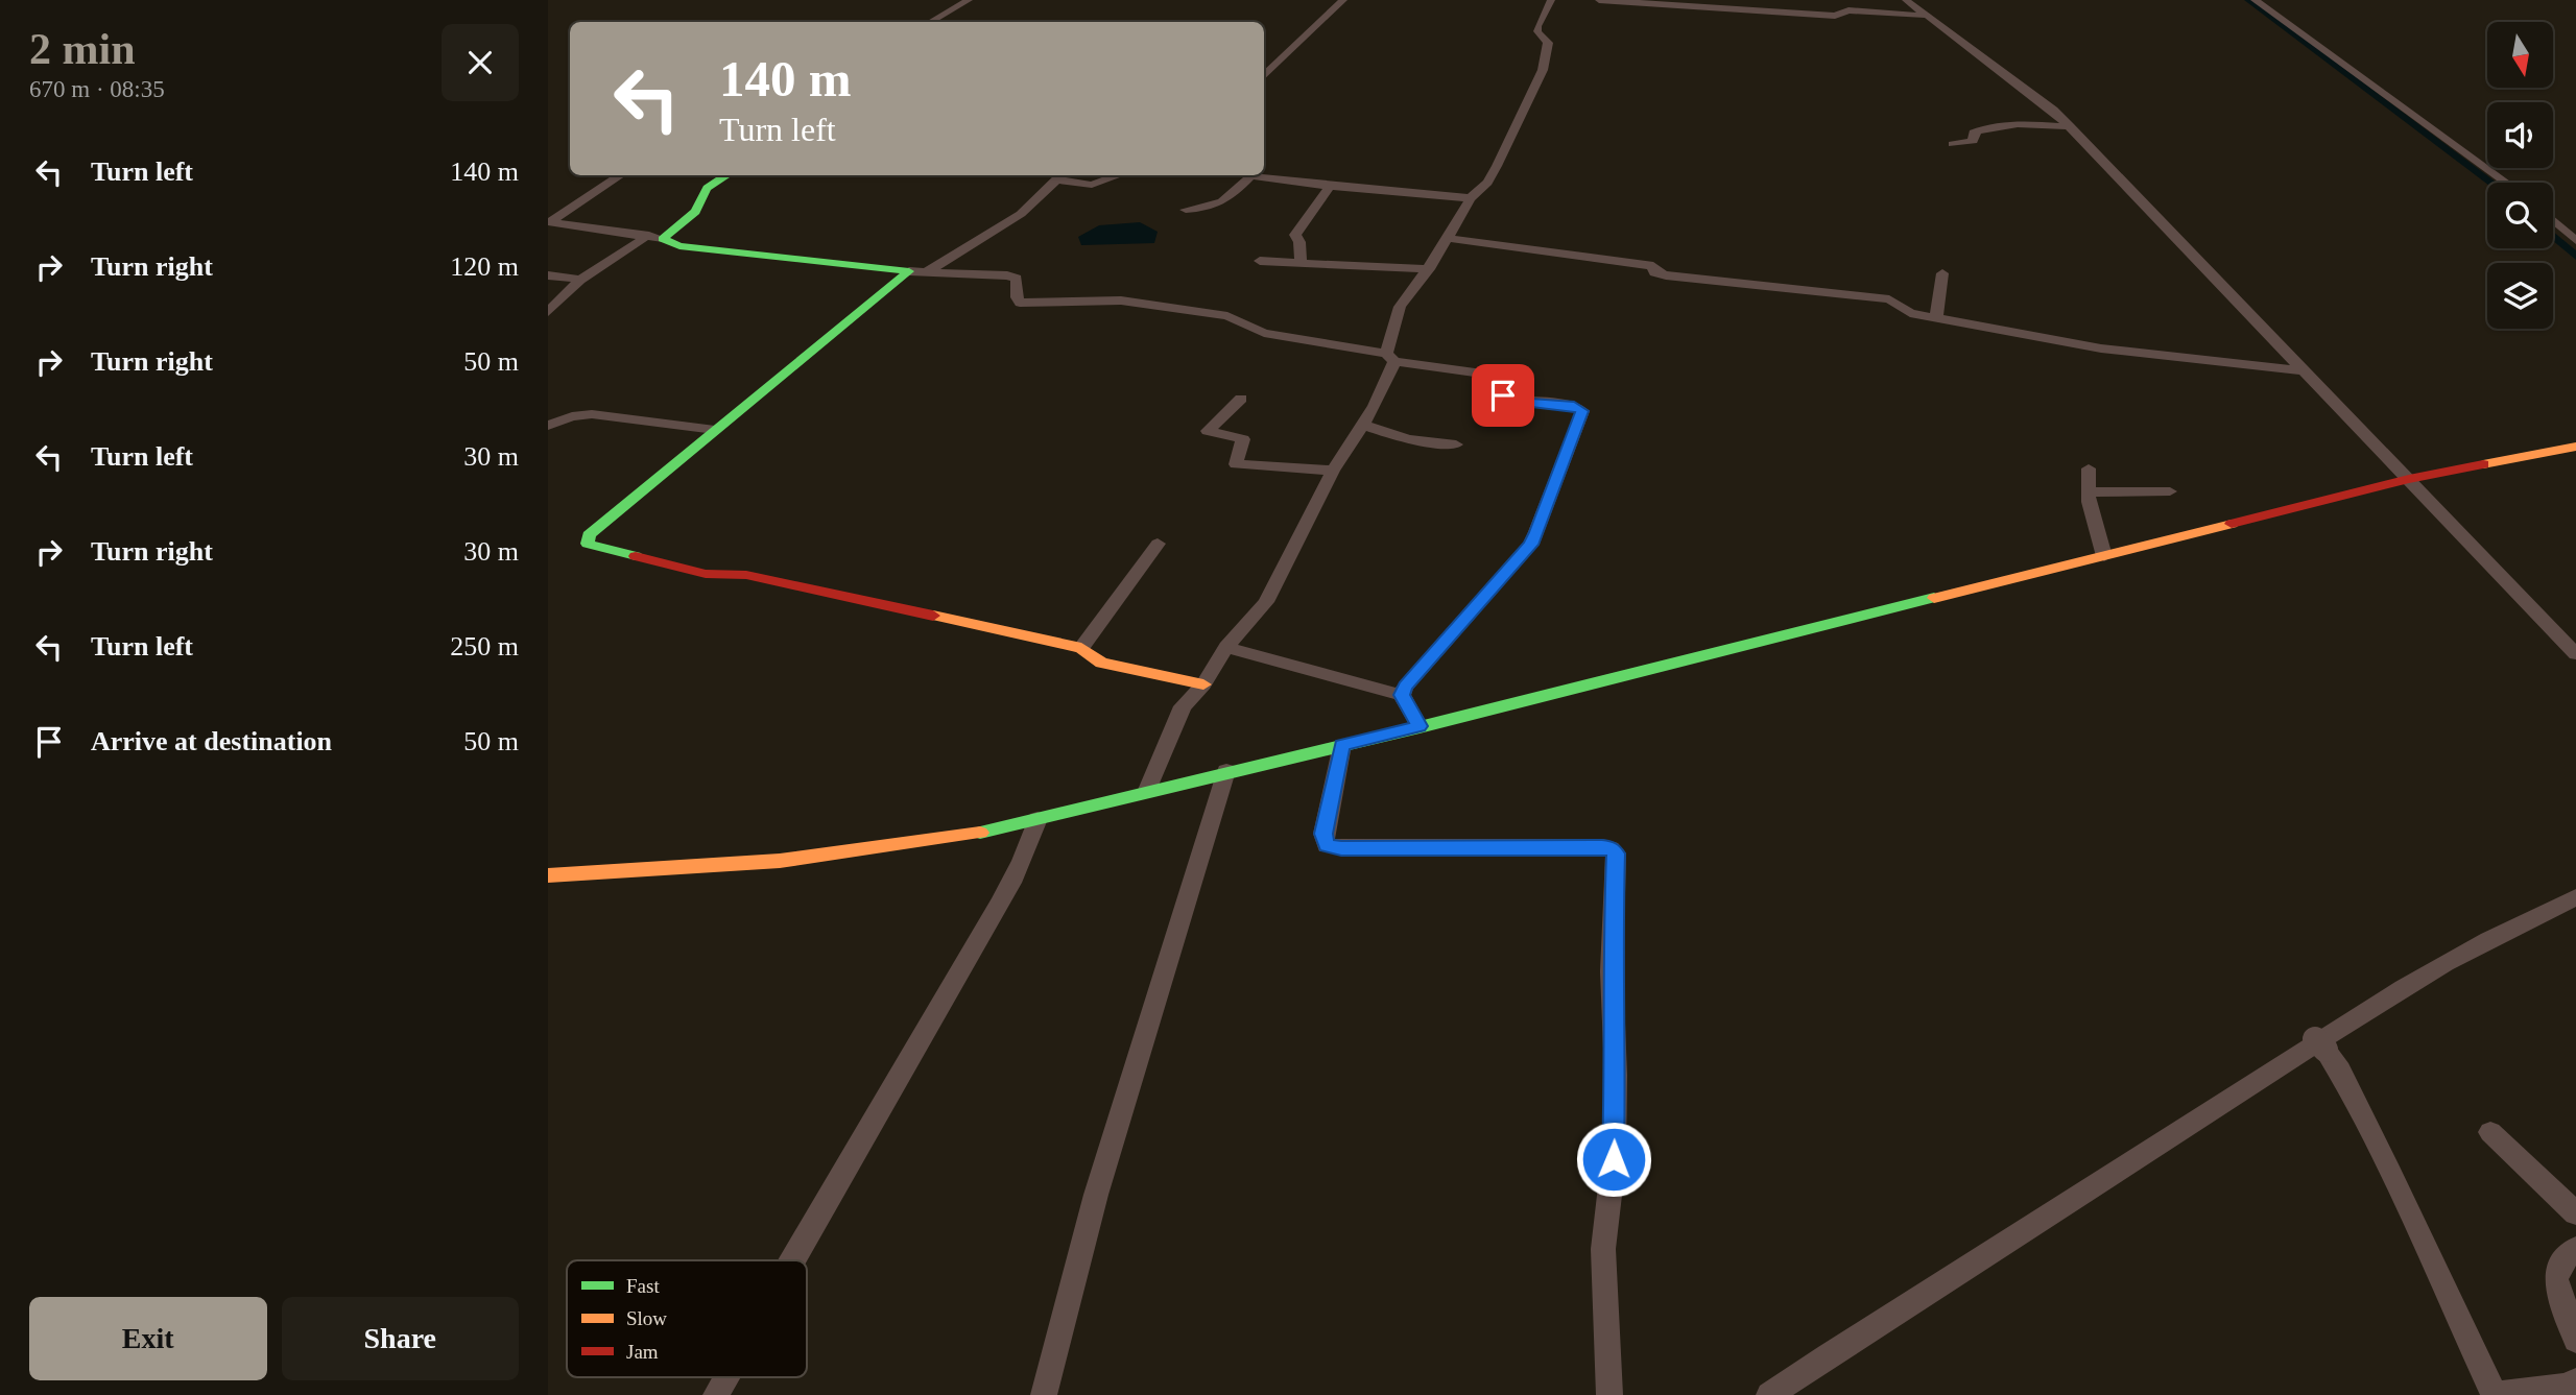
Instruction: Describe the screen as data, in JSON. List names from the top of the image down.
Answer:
{
  "legend": ["Fast", "Slow", "Jam"],
  "north": "bottom",
  "page": {
    "heading": ["2 min", "670 m · 08:35"],
    "turn": ["140 m", "Turn left"],
    "list": [
      {
        "name": "Turn left",
        "value": "140 m"
      },
      {
        "name": "Turn right",
        "value": "120 m"
      },
      {
        "name": "Turn right",
        "value": "50 m"
      },
      {
        "name": "Turn left",
        "value": "30 m"
      },
      {
        "name": "Turn right",
        "value": "30 m"
      },
      {
        "name": "Turn left",
        "value": "250 m"
      },
      {
        "name": "Arrive at destination",
        "value": "50 m"
      }
    ],
    "buttons": ["Exit", "Share"]
  }
}
